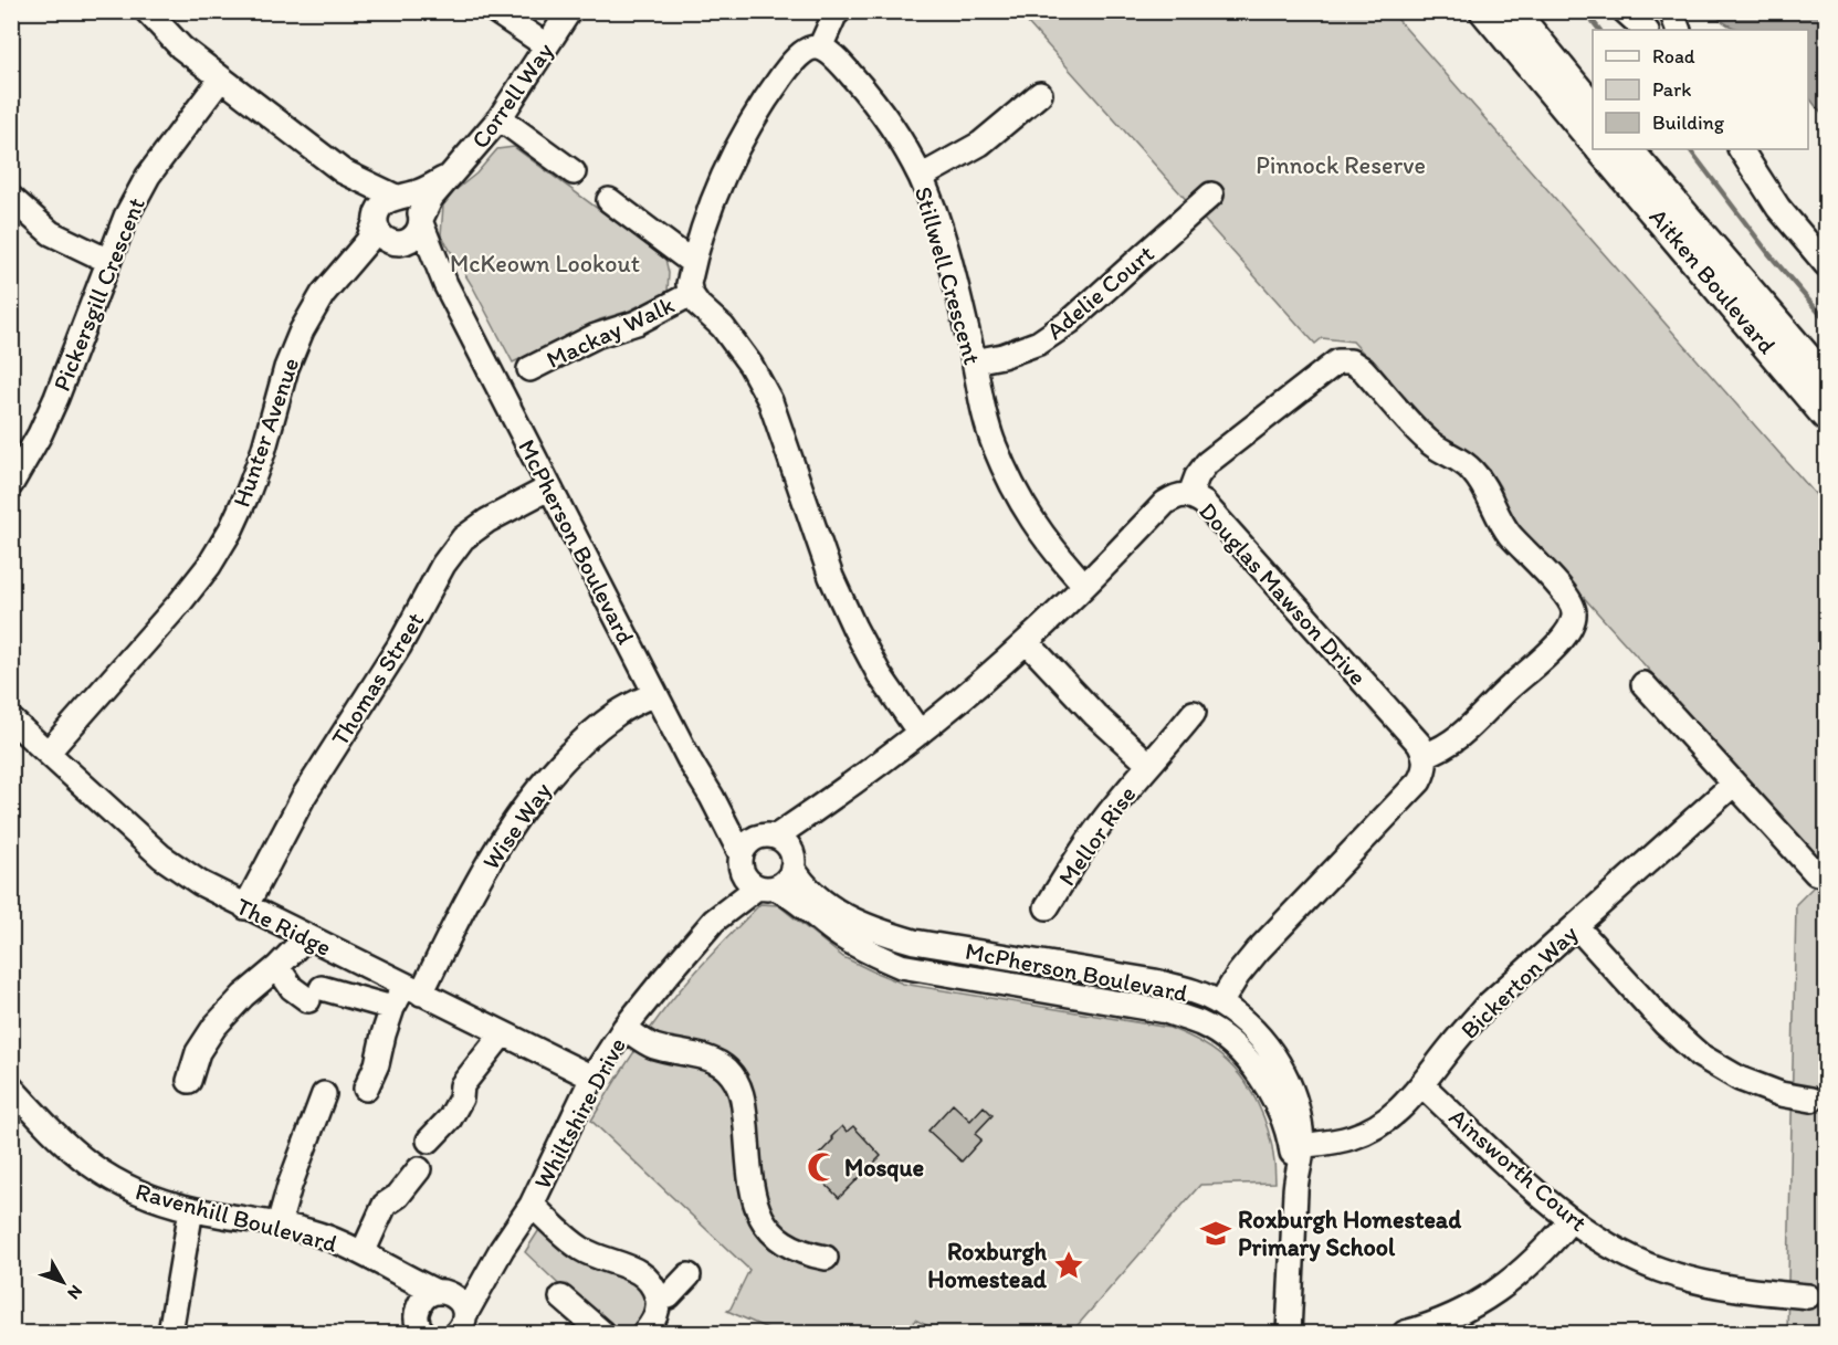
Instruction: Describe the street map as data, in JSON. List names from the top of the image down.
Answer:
{
  "streets": {
    "main road": ["Aitken Boulevard"],
    "street": [
      "Correll Way",
      "Stillwell Crescent",
      "Adelie Court",
      "Pickersgill Crescent",
      "Mackay Walk",
      "Hunter Avenue",
      "McPherson Boulevard",
      "Douglas Mawson Drive",
      "Thomas Street",
      "Wise Way",
      "Mellor Rise",
      "The Ridge",
      "Bickerton Way",
      "Whiltshire Drive",
      "Ainsworth Court",
      "Ravenhill Boulevard"
    ]
  },
  "crossings": [
    ["Correll Way", "Hunter Avenue"],
    ["Correll Way", "McPherson Boulevard"],
    ["Stillwell Crescent", "Adelie Court"],
    ["Stillwell Crescent", "Douglas Mawson Drive"],
    ["Hunter Avenue", "McPherson Boulevard"],
    ["Hunter Avenue", "The Ridge"],
    ["McPherson Boulevard", "Douglas Mawson Drive"],
    ["McPherson Boulevard", "Thomas Street"],
    ["McPherson Boulevard", "Wise Way"],
    ["McPherson Boulevard", "Bickerton Way"],
    ["McPherson Boulevard", "Whiltshire Drive"],
    ["Douglas Mawson Drive", "Mellor Rise"],
    ["Thomas Street", "The Ridge"],
    ["Wise Way", "The Ridge"],
    ["The Ridge", "Whiltshire Drive"],
    ["Bickerton Way", "Ainsworth Court"],
    ["Whiltshire Drive", "Ravenhill Boulevard"]
  ],
  "parks": ["Pinnock Reserve", "McKeown Lookout"],
  "places": {
    "mosque": ["Mosque"],
    "school or university": ["Roxburgh Homestead Primary School"],
    "place": ["Roxburgh Homestead"]
  },
  "legend": ["Road", "Park", "Building"],
  "north": "bottom right"
}
